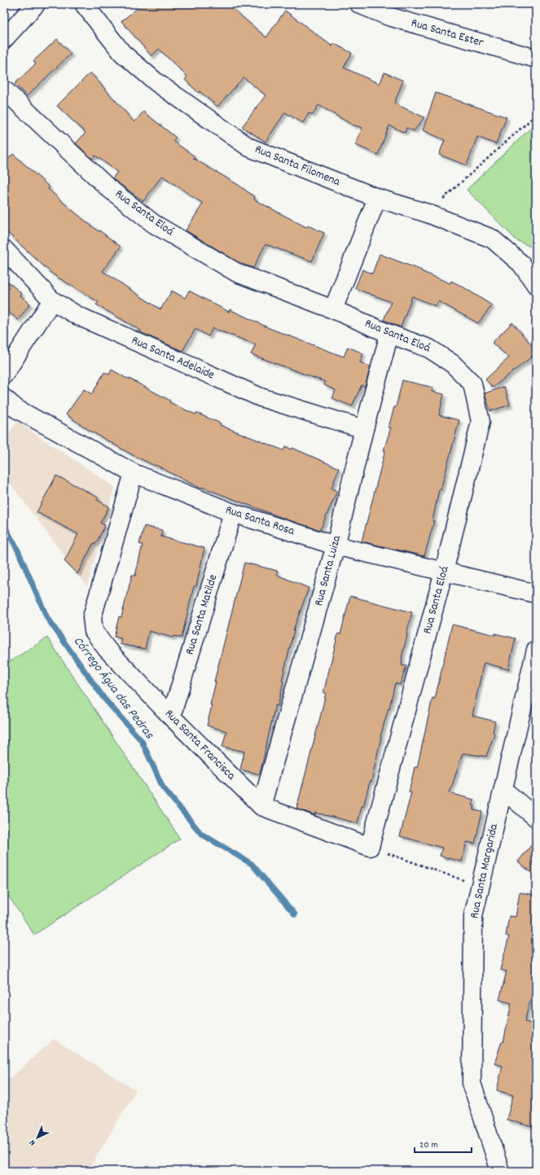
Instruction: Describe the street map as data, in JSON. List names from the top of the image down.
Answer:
{
  "streets": {
    "street": [
      "Rua Santa Ester",
      "Rua Santa Filomena",
      "Rua Santa Eloá",
      "Rua Santa Adelaide",
      "Rua Santa Rosa",
      "Rua Santa Luiza",
      "Rua Santa Matilde",
      "Rua Santa Francisca",
      "Rua Santa Margarida"
    ]
  },
  "crossings": [
    ["Rua Santa Eloá", "Rua Santa Rosa"],
    ["Rua Santa Eloá", "Rua Santa Luiza"],
    ["Rua Santa Eloá", "Rua Santa Francisca"],
    ["Rua Santa Adelaide", "Rua Santa Luiza"],
    ["Rua Santa Rosa", "Rua Santa Luiza"],
    ["Rua Santa Rosa", "Rua Santa Matilde"],
    ["Rua Santa Rosa", "Rua Santa Francisca"],
    ["Rua Santa Luiza", "Rua Santa Francisca"],
    ["Rua Santa Matilde", "Rua Santa Francisca"]
  ],
  "water": ["Córrego Água das Pedras"],
  "scale_bar": "20 m",
  "north": "bottom left"
}
